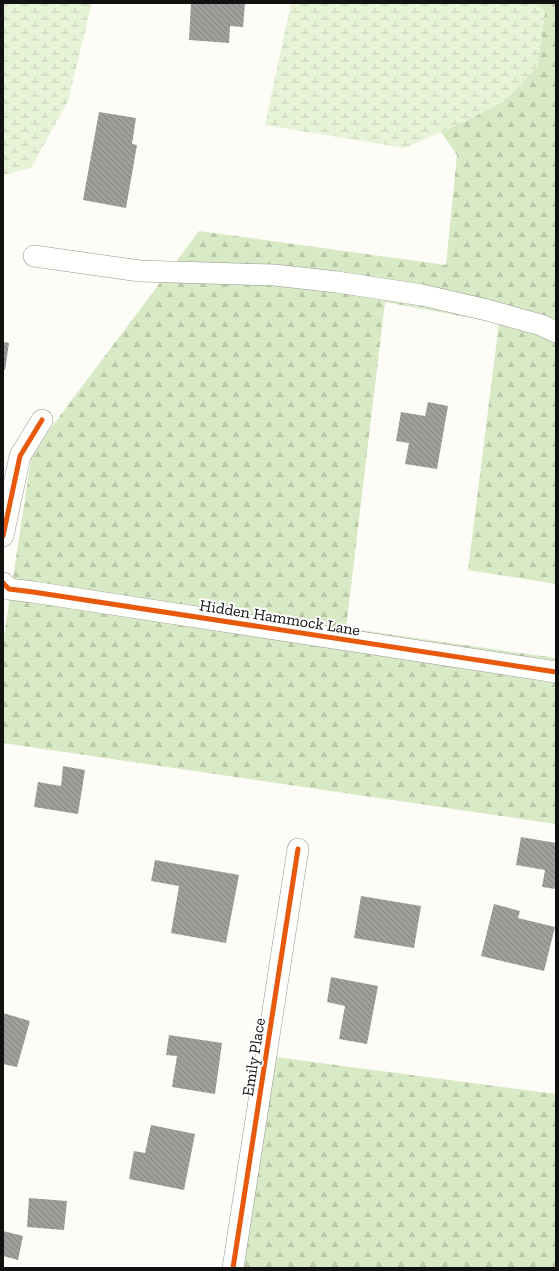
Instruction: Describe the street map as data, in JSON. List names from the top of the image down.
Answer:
{
  "streets": {
    "street": ["Hidden Hammock Lane", "Emily Place"]
  }
}
